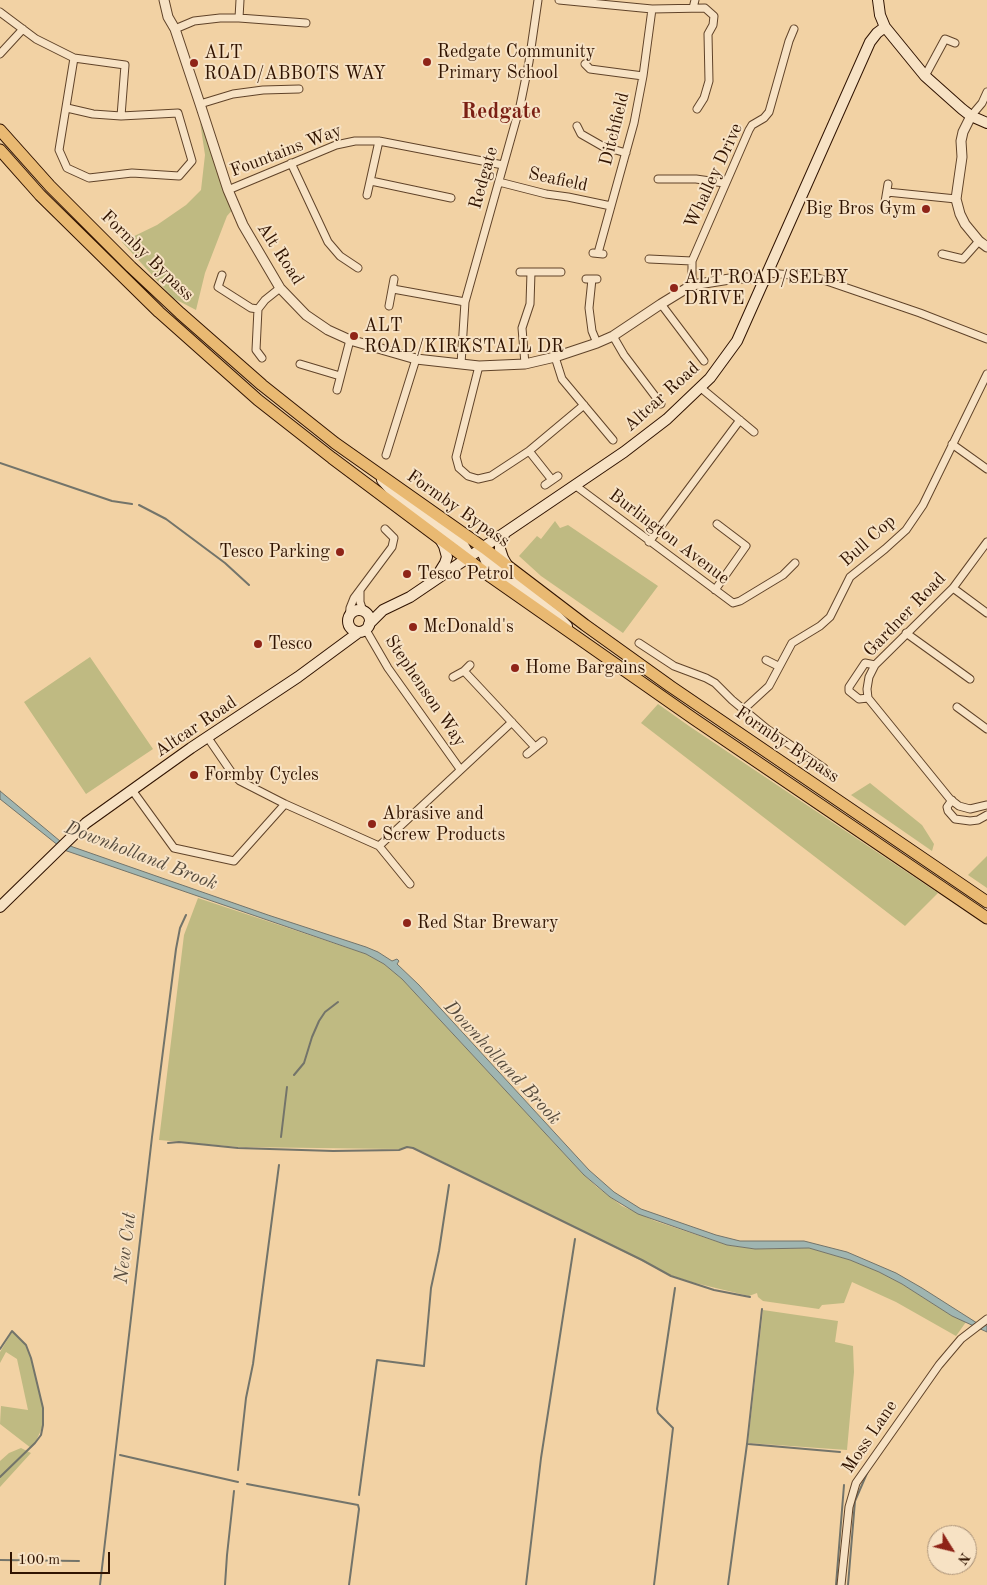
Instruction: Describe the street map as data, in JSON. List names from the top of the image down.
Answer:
{
  "streets": {
    "highway": ["Formby Bypass"],
    "main road": ["Altcar Road"],
    "street": [
      "Ditchfield",
      "Fountains Way",
      "Whalley Drive",
      "Redgate",
      "Seafield",
      "Alt Road",
      "Burlington Avenue",
      "Bull Cop",
      "Gardner Road",
      "Stephenson Way",
      "Moss Lane"
    ]
  },
  "crossings": [
    ["Ditchfield", "Seafield"],
    ["Fountains Way", "Redgate"],
    ["Fountains Way", "Alt Road"],
    ["Whalley Drive", "Alt Road"],
    ["Redgate", "Seafield"],
    ["Redgate", "Alt Road"],
    ["Alt Road", "Altcar Road"],
    ["Formby Bypass", "Altcar Road"],
    ["Altcar Road", "Burlington Avenue"],
    ["Altcar Road", "Stephenson Way"]
  ],
  "districts": ["Redgate"],
  "water": ["Downholland Brook", "New Cut"],
  "places": [
    "Redgate Community Primary School",
    "ALT ROAD/ABBOTS WAY",
    "Big Bros Gym",
    "ALT ROAD/SELBY DRIVE",
    "ALT ROAD/KIRKSTALL DR",
    "Tesco Parking",
    "Tesco Petrol",
    "McDonald's",
    "Tesco",
    "Home Bargains",
    "Formby Cycles",
    "Abrasive and Screw Products",
    "Red Star Brewary"
  ],
  "scale_bar": "100 m",
  "north": "bottom right"
}
